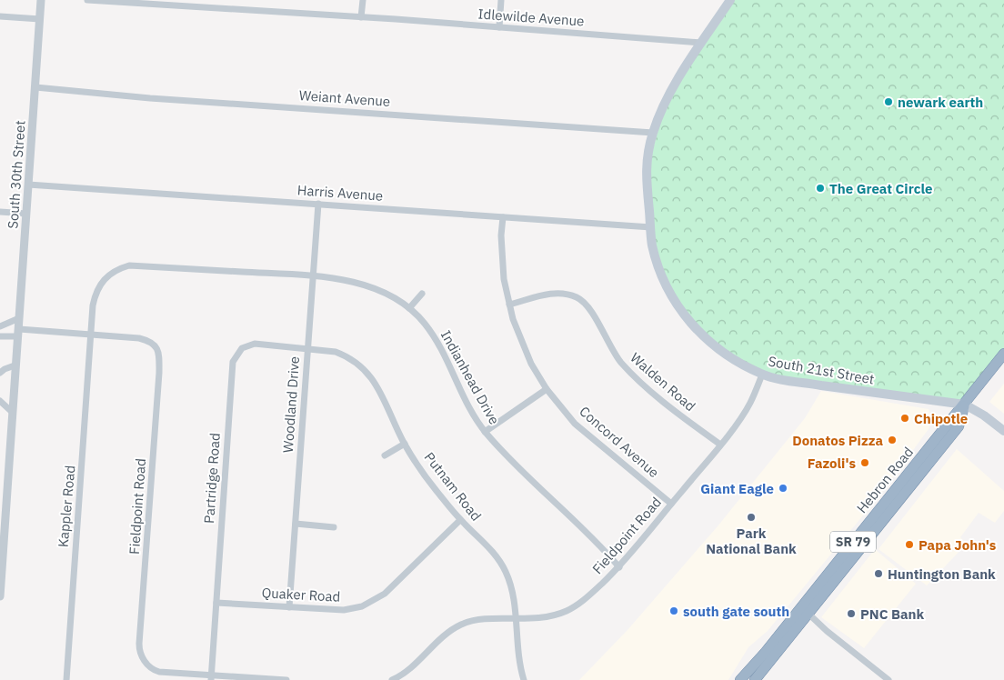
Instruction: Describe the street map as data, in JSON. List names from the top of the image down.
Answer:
{
  "streets": {
    "highway": ["Hebron Road", "SR 79"],
    "main road": ["South 21st Street"],
    "street": [
      "Idlewilde Avenue",
      "Weiant Avenue",
      "South 30th Street",
      "Harris Avenue",
      "Indianhead Drive",
      "Walden Road",
      "Woodland Drive",
      "Concord Avenue",
      "Partridge Road",
      "Putnam Road",
      "Kappler Road",
      "Fieldpoint Road",
      "Quaker Road"
    ]
  },
  "crossings": [
    ["Idlewilde Avenue", "South 21st Street"],
    ["Weiant Avenue", "South 30th Street"],
    ["Weiant Avenue", "South 21st Street"],
    ["South 30th Street", "Harris Avenue"],
    ["South 30th Street", "Fieldpoint Road"],
    ["Harris Avenue", "South 21st Street"],
    ["Harris Avenue", "Woodland Drive"],
    ["Harris Avenue", "Concord Avenue"],
    ["South 21st Street", "Hebron Road"],
    ["South 21st Street", "Fieldpoint Road"],
    ["Indianhead Drive", "Woodland Drive"],
    ["Indianhead Drive", "Kappler Road"],
    ["Indianhead Drive", "Fieldpoint Road"],
    ["Walden Road", "Concord Avenue"],
    ["Walden Road", "Fieldpoint Road"],
    ["Woodland Drive", "Partridge Road"],
    ["Woodland Drive", "Putnam Road"],
    ["Woodland Drive", "Quaker Road"],
    ["Concord Avenue", "Fieldpoint Road"],
    ["Partridge Road", "Putnam Road"],
    ["Partridge Road", "Fieldpoint Road"],
    ["Partridge Road", "Quaker Road"],
    ["Putnam Road", "Fieldpoint Road"],
    ["Putnam Road", "Quaker Road"],
    ["Kappler Road", "Fieldpoint Road"]
  ],
  "places": [
    "newark earth",
    "The Great Circle",
    "Chipotle",
    "Donatos Pizza",
    "Fazoli's",
    "Giant Eagle",
    "Park National Bank",
    "Papa John's",
    "Huntington Bank",
    "south gate south",
    "PNC Bank"
  ]
}
